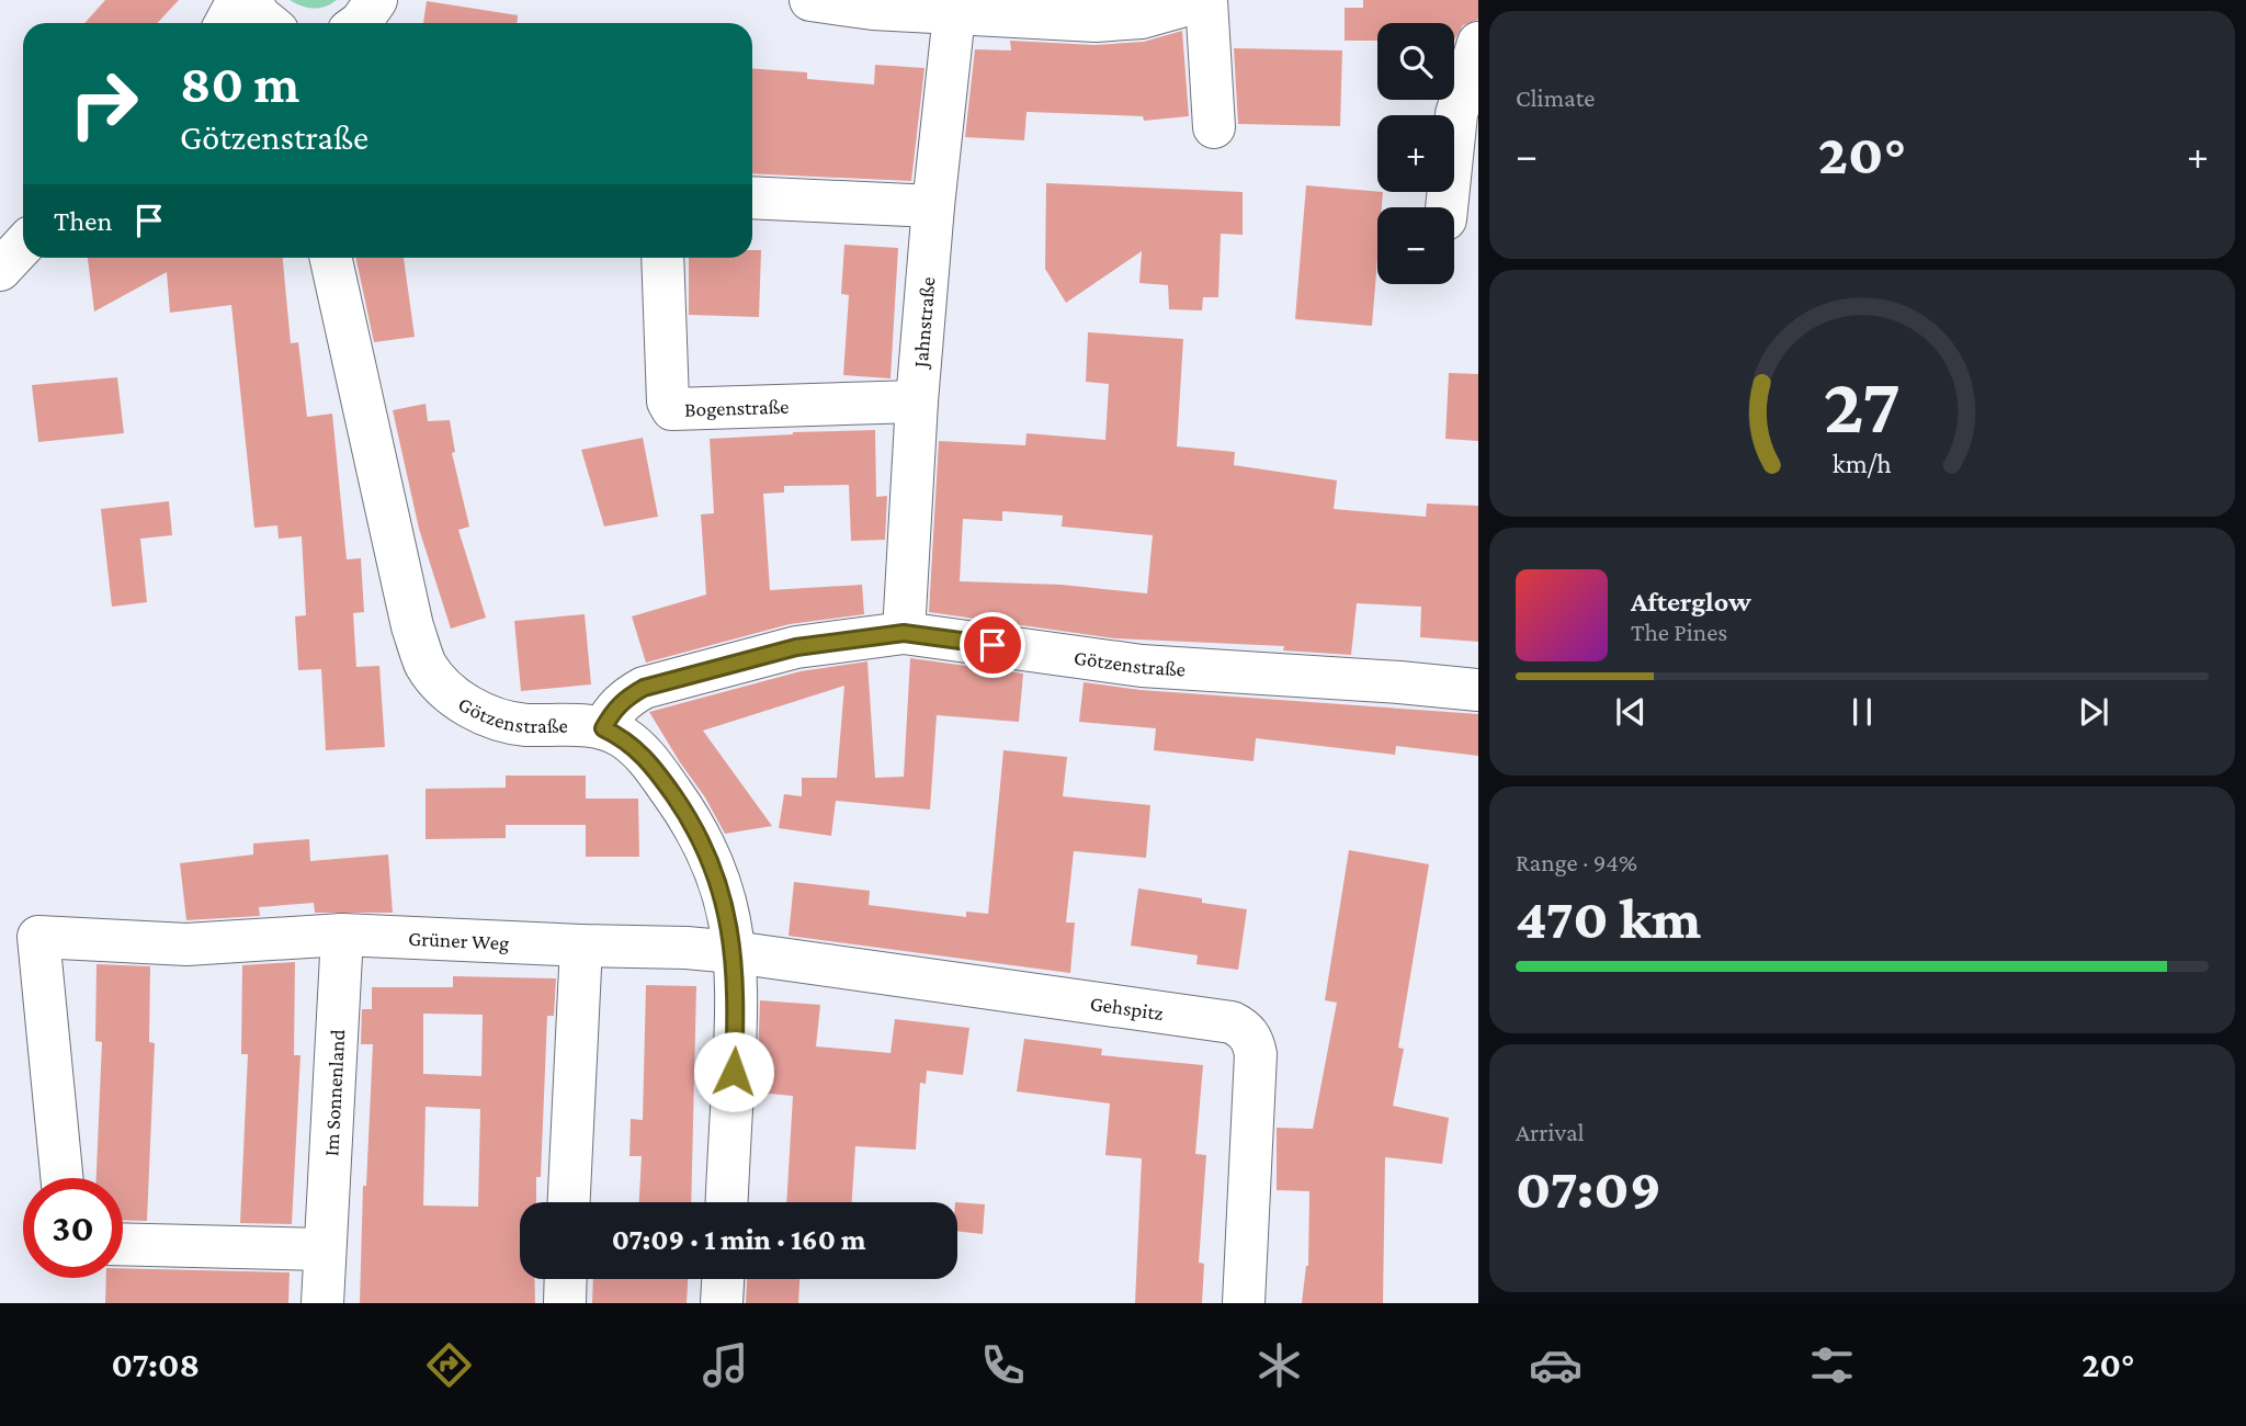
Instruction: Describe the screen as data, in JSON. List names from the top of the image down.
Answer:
{
  "streets": {
    "street": [
      "Jahnstraße",
      "Bogenstraße",
      "Götzenstraße",
      "Grüner Weg",
      "Gehspitz",
      "Im Sonnenland"
    ]
  },
  "crossings": [
    ["Jahnstraße", "Bogenstraße"],
    ["Jahnstraße", "Götzenstraße"],
    ["Grüner Weg", "Gehspitz"],
    ["Grüner Weg", "Im Sonnenland"]
  ],
  "page": {
    "tile": [
      "Climate",
      ["Range · 94%", "470 km"],
      ["Arrival", "07:09"]
    ],
    "map_buttons": ["+", "−"],
    "turn": ["80 m", "Götzenstraße"],
    "heat": ["−", "20°", "+"],
    "then": "Then",
    "song": ["Afterglow", "The Pines"],
    "limit": "30",
    "trip": "07:09 · 1 min · 160 m",
    "tabs": ["07:08", "20°"],
    "gauge": ["27", "km/h"]
  }
}
